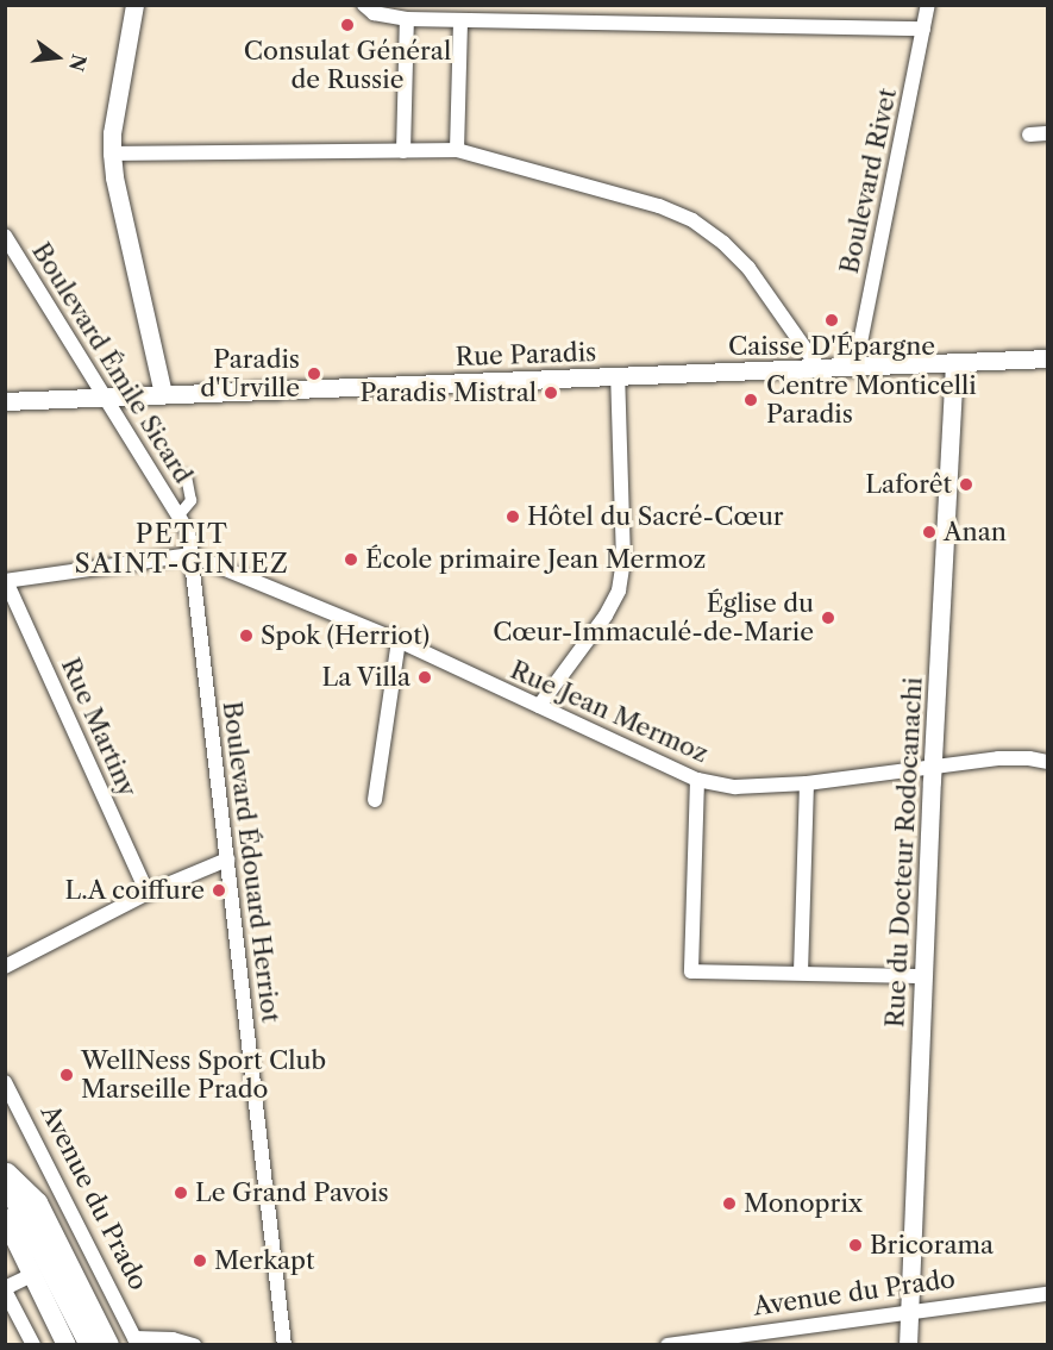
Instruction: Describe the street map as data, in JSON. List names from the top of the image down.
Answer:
{
  "streets": {
    "main road": ["Avenue du Prado"],
    "street": [
      "Boulevard Rivet",
      "Rue Paradis",
      "Boulevard Émile Sicard",
      "Rue Jean Mermoz",
      "Rue Martiny",
      "Rue du Docteur Rodocanachi",
      "Boulevard Édouard Herriot"
    ]
  },
  "crossings": [
    ["Boulevard Rivet", "Rue Paradis"],
    ["Rue Paradis", "Boulevard Émile Sicard"],
    ["Rue Paradis", "Rue du Docteur Rodocanachi"],
    ["Boulevard Émile Sicard", "Rue Jean Mermoz"],
    ["Boulevard Émile Sicard", "Boulevard Édouard Herriot"],
    ["Rue Jean Mermoz", "Rue du Docteur Rodocanachi"],
    ["Rue Jean Mermoz", "Boulevard Édouard Herriot"],
    ["Rue du Docteur Rodocanachi", "Avenue du Prado"]
  ],
  "districts": ["PETIT SAINT-GINIEZ"],
  "places": [
    "Consulat Général de Russie",
    "Caisse D'Épargne",
    "Paradis d'Urville",
    "Paradis Mistral",
    "Centre Monticelli Paradis",
    "Laforêt",
    "Hôtel du Sacré-Cœur",
    "Anan",
    "École primaire Jean Mermoz",
    "Église du Cœur-Immaculé-de-Marie",
    "Spok (Herriot)",
    "La Villa",
    "L.A coiffure",
    "WellNess Sport Club Marseille Prado",
    "Le Grand Pavois",
    "Monoprix",
    "Bricorama",
    "Merkapt"
  ],
  "north": "right"
}
